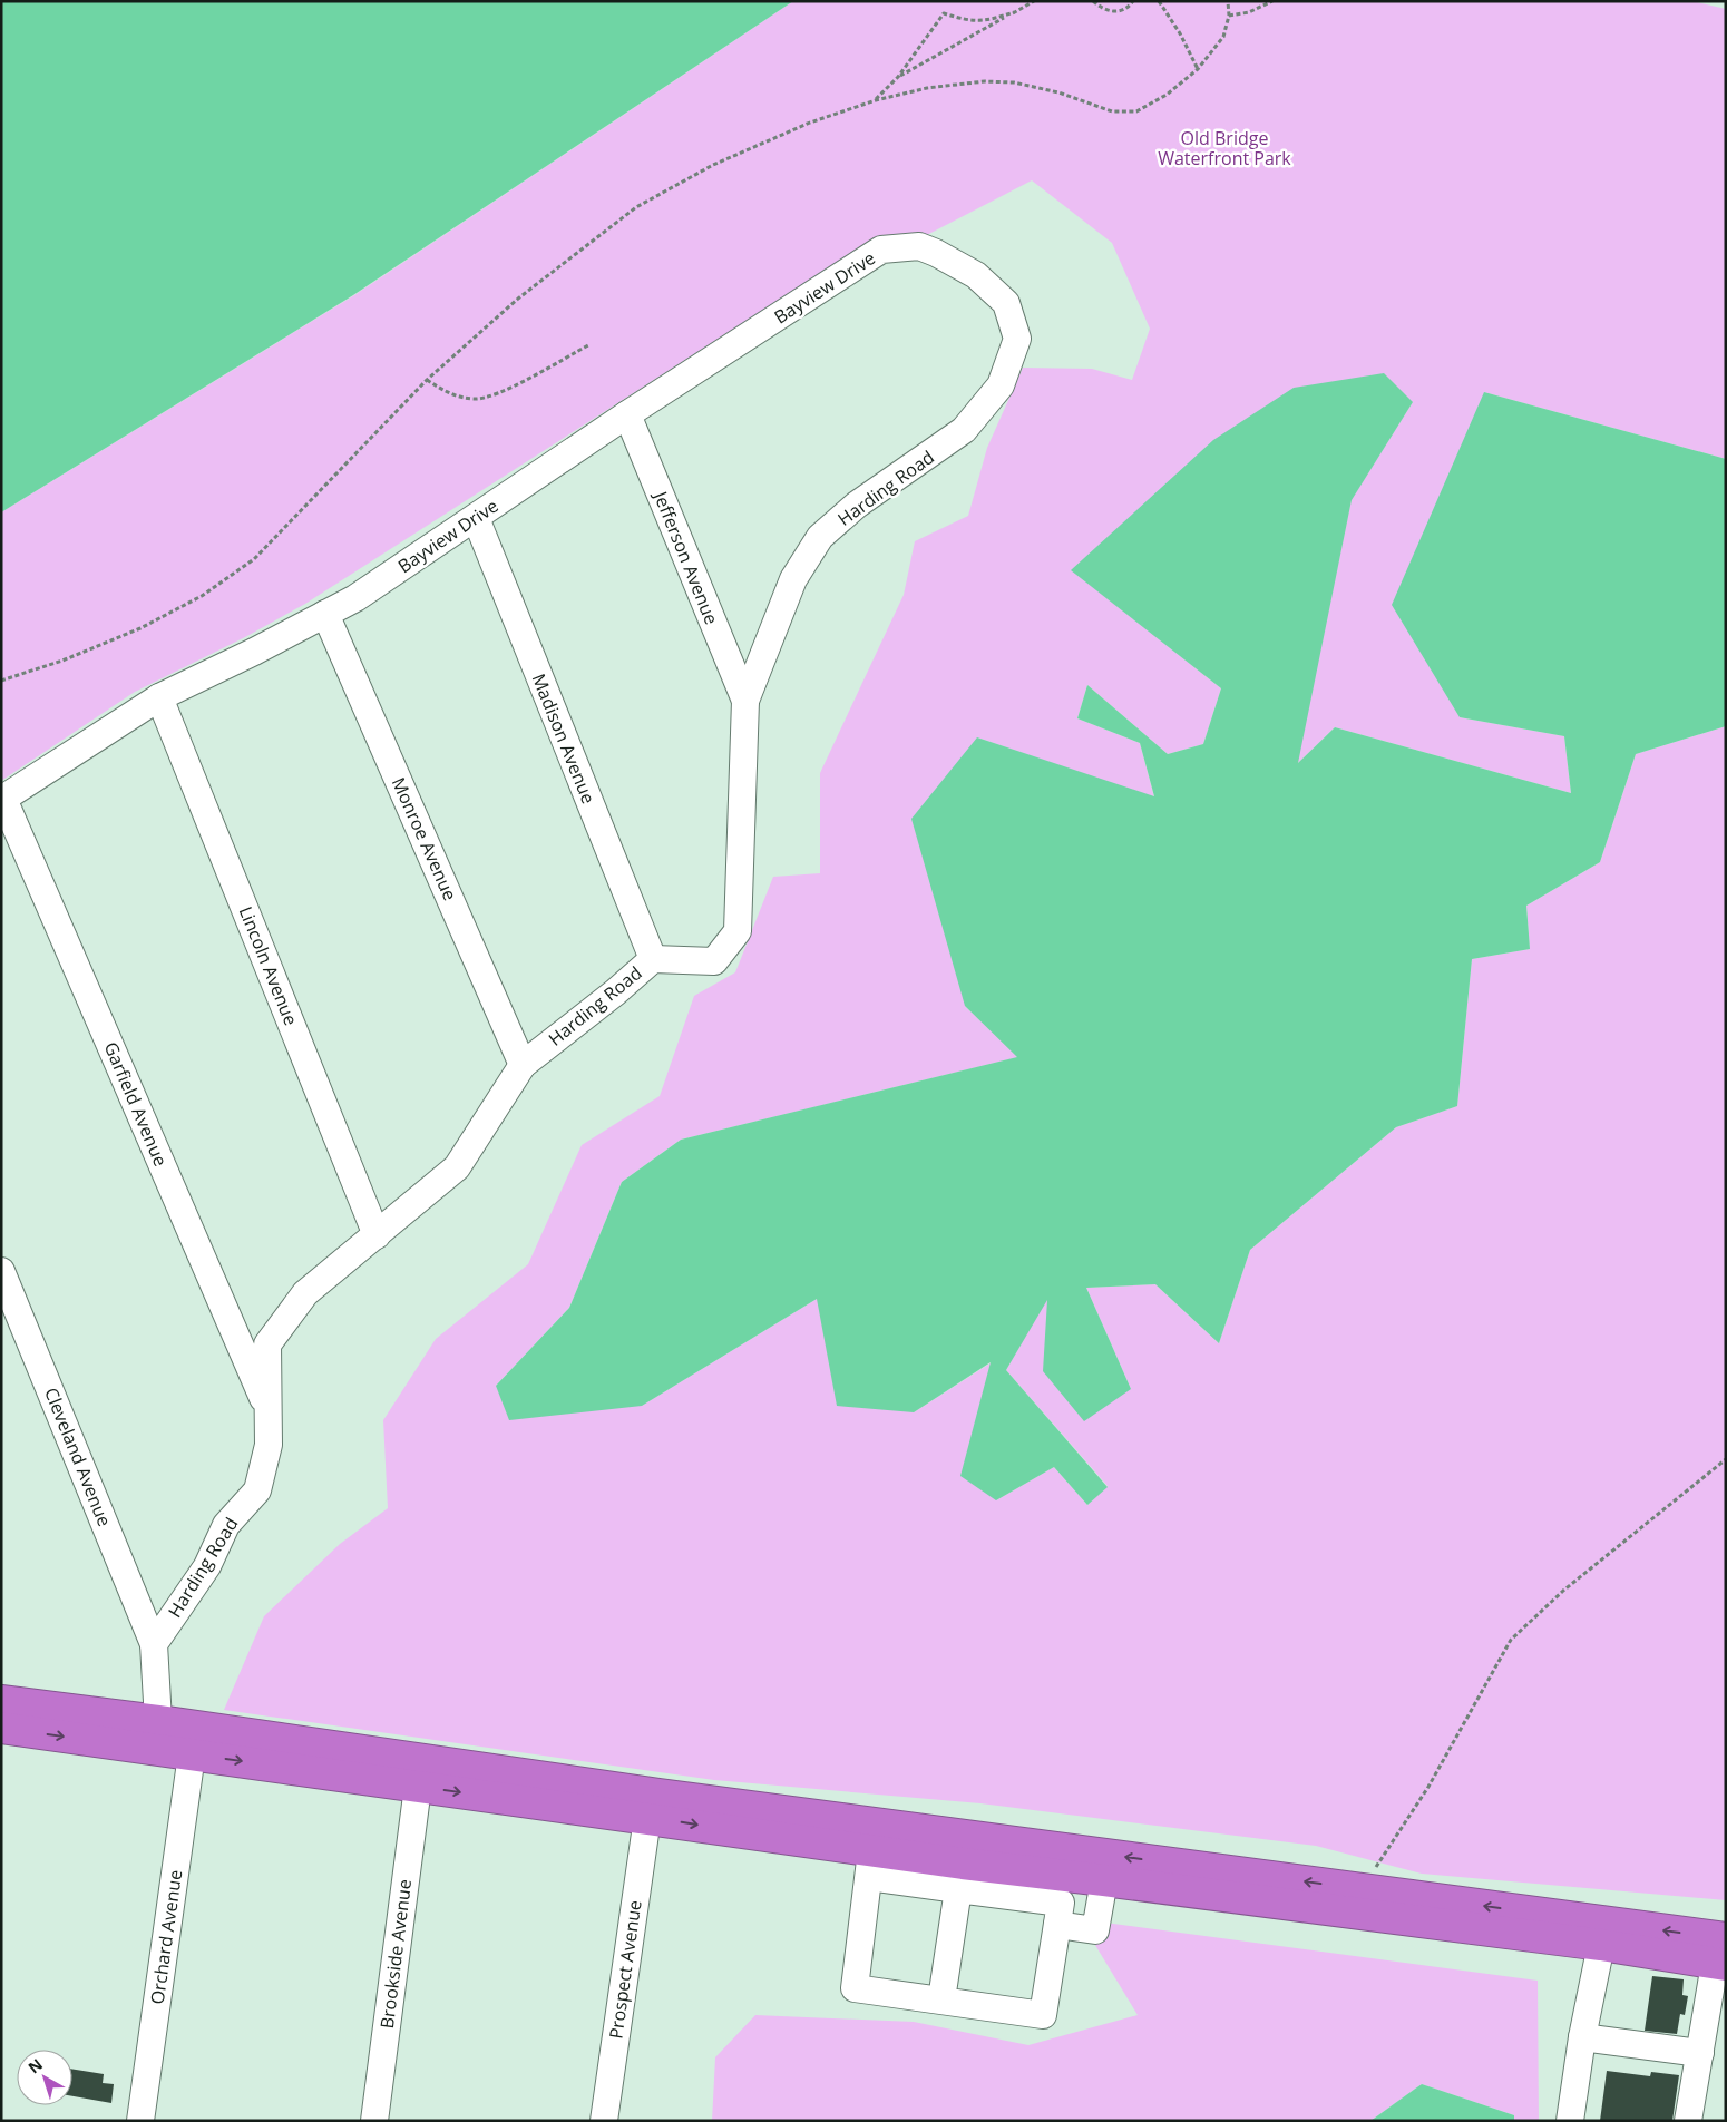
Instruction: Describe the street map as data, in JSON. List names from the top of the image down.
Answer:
{
  "streets": {
    "street": [
      "Bayview Drive",
      "Harding Road",
      "Jefferson Avenue",
      "Madison Avenue",
      "Monroe Avenue",
      "Lincoln Avenue",
      "Garfield Avenue",
      "Cleveland Avenue",
      "Orchard Avenue",
      "Brookside Avenue",
      "Prospect Avenue"
    ]
  },
  "crossings": [
    ["Bayview Drive", "Harding Road"],
    ["Bayview Drive", "Jefferson Avenue"],
    ["Bayview Drive", "Madison Avenue"],
    ["Bayview Drive", "Monroe Avenue"],
    ["Bayview Drive", "Lincoln Avenue"],
    ["Bayview Drive", "Garfield Avenue"],
    ["Harding Road", "Jefferson Avenue"],
    ["Harding Road", "Madison Avenue"],
    ["Harding Road", "Monroe Avenue"],
    ["Harding Road", "Lincoln Avenue"],
    ["Harding Road", "Garfield Avenue"],
    ["Harding Road", "Cleveland Avenue"]
  ],
  "parks": ["Old Bridge Waterfront Park"],
  "north": "top left"
}
